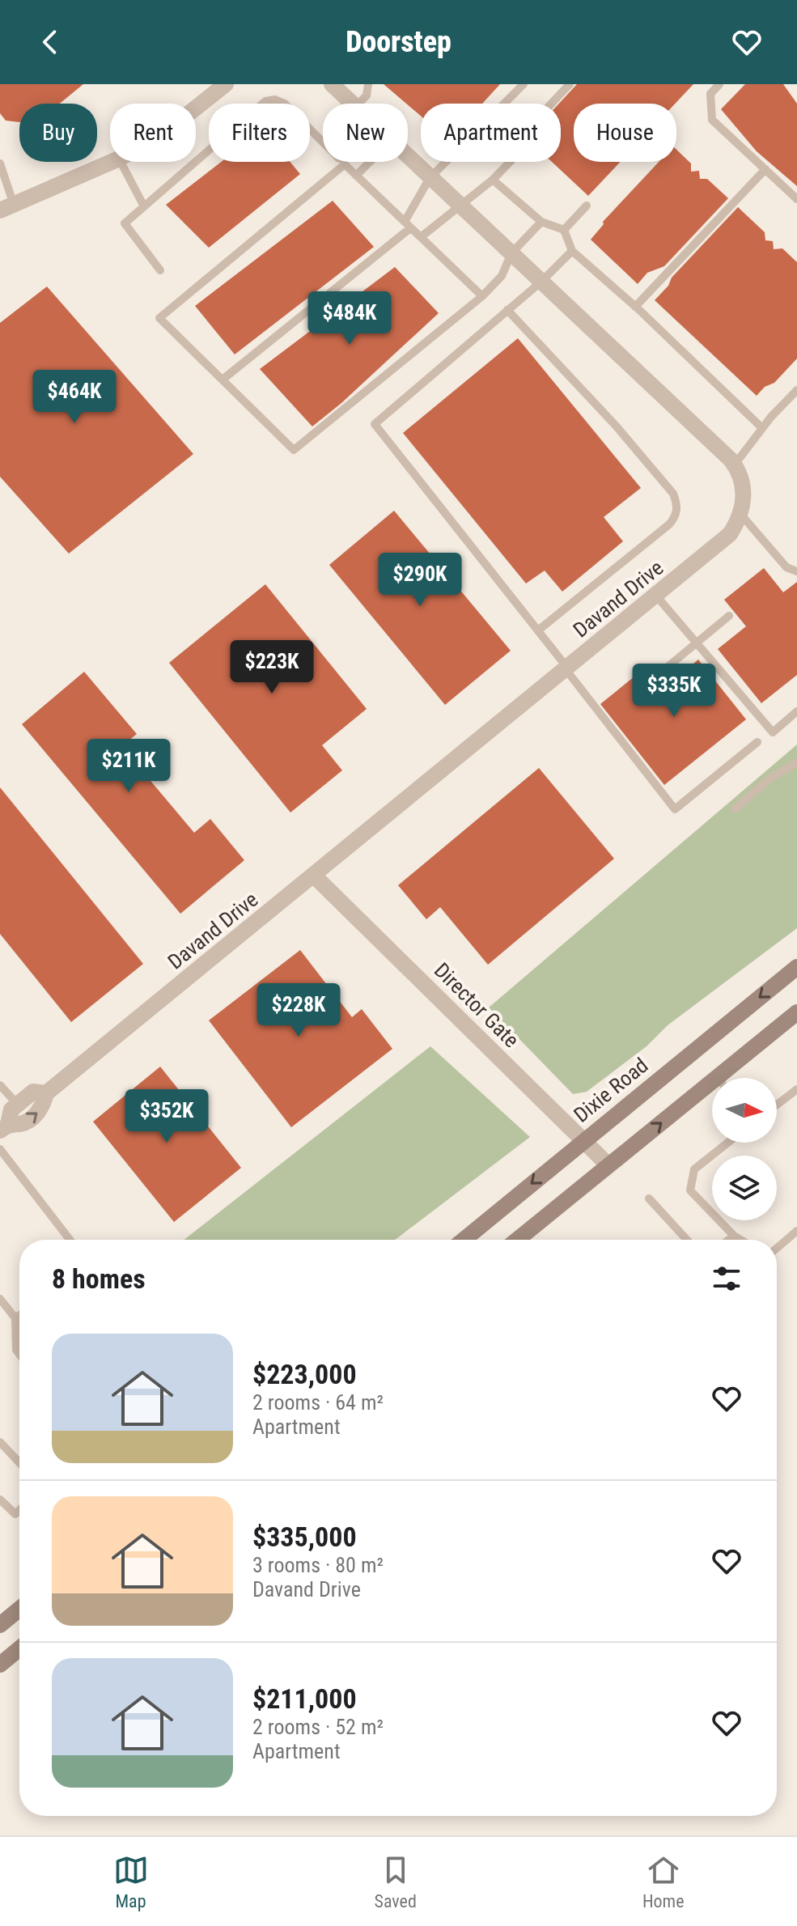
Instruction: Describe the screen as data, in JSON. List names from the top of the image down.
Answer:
{
  "streets": {
    "main road": ["Dixie Road"],
    "street": ["Davand Drive", "Director Gate"]
  },
  "crossings": [
    ["Davand Drive", "Director Gate"],
    ["Director Gate", "Dixie Road"]
  ],
  "north": "right",
  "page": {
    "header": "Doorstep",
    "chip": [
      "Buy",
      "Rent",
      "Filters",
      "New",
      "Apartment",
      "House"
    ],
    "price": [
      "$484K",
      "$464K",
      "$290K",
      "$223K",
      "$335K",
      "$211K",
      "$228K",
      "$352K"
    ],
    "heading": "8 homes",
    "list": [
      {
        "name": "$223,000",
        "note": "2 rooms · 64 m² · Apartment"
      },
      {
        "name": "$335,000",
        "note": "3 rooms · 80 m² · Davand Drive"
      },
      {
        "name": "$211,000",
        "note": "2 rooms · 52 m² · Apartment"
      }
    ],
    "tabs": ["Map", "Saved", "Home"]
  }
}
